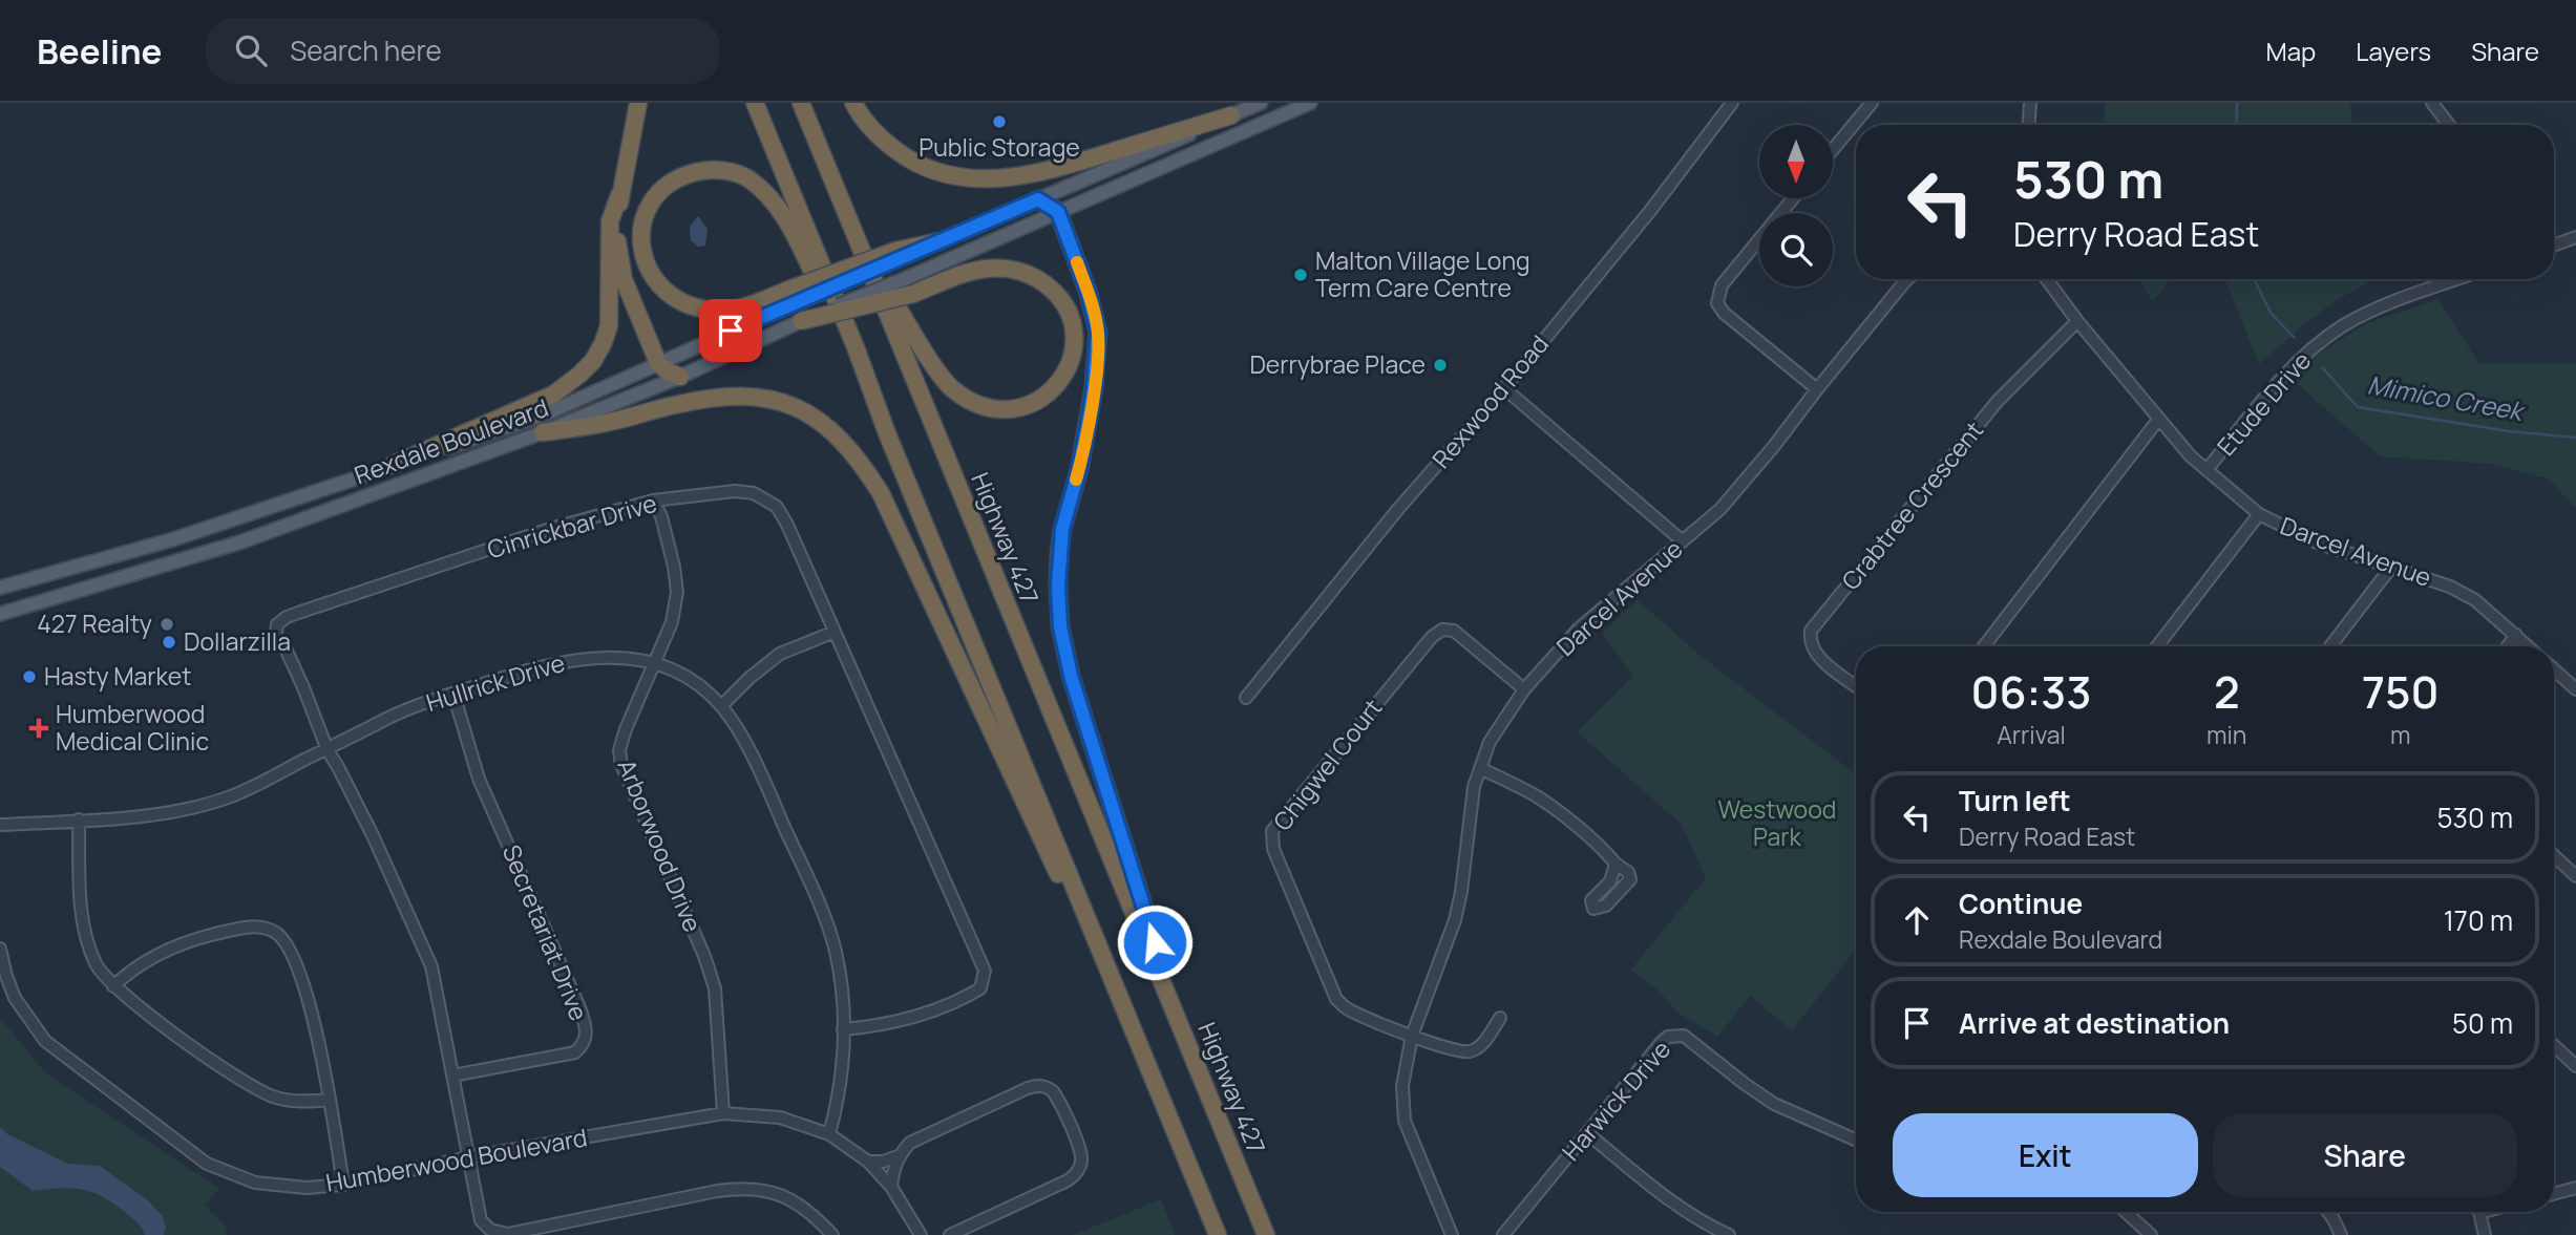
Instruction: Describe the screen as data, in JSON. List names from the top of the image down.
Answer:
{
  "streets": {
    "highway": ["Highway 427"],
    "main road": ["Rexdale Boulevard"],
    "street": [
      "Rexwood Road",
      "Etude Drive",
      "Crabtree Crescent",
      "Cinrickbar Drive",
      "Darcel Avenue",
      "Hullrick Drive",
      "Chigwel Court",
      "Arborwood Drive",
      "Secretariat Drive",
      "Harwick Drive",
      "Humberwood Boulevard"
    ]
  },
  "crossings": [
    ["Etude Drive", "Darcel Avenue"],
    ["Crabtree Crescent", "Darcel Avenue"],
    ["Cinrickbar Drive", "Hullrick Drive"],
    ["Cinrickbar Drive", "Arborwood Drive"],
    ["Cinrickbar Drive", "Secretariat Drive"],
    ["Cinrickbar Drive", "Humberwood Boulevard"],
    ["Darcel Avenue", "Chigwel Court"],
    ["Hullrick Drive", "Arborwood Drive"],
    ["Hullrick Drive", "Secretariat Drive"],
    ["Hullrick Drive", "Humberwood Boulevard"],
    ["Arborwood Drive", "Humberwood Boulevard"]
  ],
  "water": ["Mimico Creek"],
  "parks": ["Westwood Park"],
  "places": {
    "other": [
      "Public Storage",
      "Malton Village Long Term Care Centre",
      "Derrybrae Place",
      "427 Realty",
      "Dollarzilla",
      "Hasty Market"
    ],
    "health": ["Humberwood Medical Clinic"]
  },
  "north": "bottom",
  "page": {
    "header": "Beeline",
    "search": "Search here",
    "nav": ["Map", "Layers", "Share"],
    "turn": ["530 m", "Derry Road East"],
    "eta": [
      "06:33",
      "Arrival",
      "2",
      "min",
      "750",
      "m"
    ],
    "list": [
      {
        "name": "Turn left",
        "note": "Derry Road East",
        "value": "530 m"
      },
      {
        "name": "Continue",
        "note": "Rexdale Boulevard",
        "value": "170 m"
      },
      {
        "name": "Arrive at destination",
        "value": "50 m"
      }
    ],
    "buttons": ["Exit", "Share"]
  }
}
